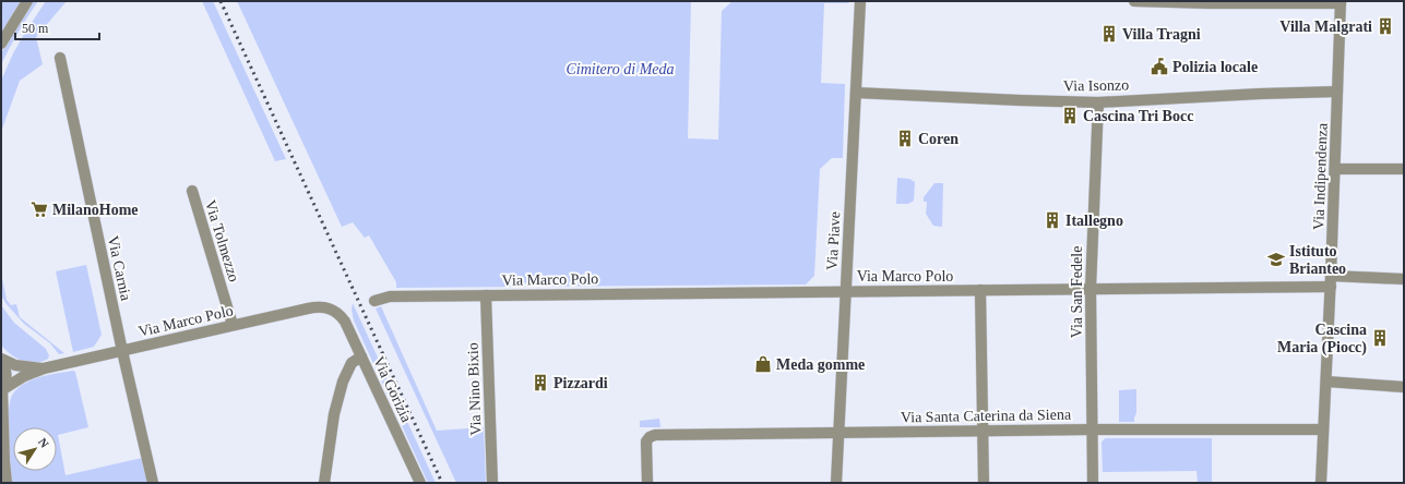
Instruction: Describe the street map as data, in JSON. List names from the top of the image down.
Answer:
{
  "streets": {
    "street": [
      "Via Isonzo",
      "Via Indipendenza",
      "Via Tolmezzo",
      "Via Piave",
      "Via Carnia",
      "Via Marco Polo",
      "Via San Fedele",
      "Via Gorizia",
      "Via Nino Bixio",
      "Via Santa Caterina da Siena"
    ]
  },
  "crossings": [
    ["Via Isonzo", "Via Indipendenza"],
    ["Via Isonzo", "Via Piave"],
    ["Via Isonzo", "Via San Fedele"],
    ["Via Indipendenza", "Via Marco Polo"],
    ["Via Indipendenza", "Via Santa Caterina da Siena"],
    ["Via Tolmezzo", "Via Marco Polo"],
    ["Via Piave", "Via Marco Polo"],
    ["Via Piave", "Via Santa Caterina da Siena"],
    ["Via Carnia", "Via Marco Polo"],
    ["Via Marco Polo", "Via San Fedele"],
    ["Via Marco Polo", "Via Gorizia"],
    ["Via Marco Polo", "Via Nino Bixio"],
    ["Via San Fedele", "Via Santa Caterina da Siena"]
  ],
  "parks": ["Cimitero di Meda"],
  "places": {
    "building": [
      "Villa Malgrati",
      "Villa Tragni",
      "Cascina Tri Bocc",
      "Coren",
      "Itallegno",
      "Cascina Maria (Piocc)",
      "Pizzardi"
    ],
    "public building": ["Polizia locale"],
    "supermarket": ["MilanoHome"],
    "school or university": ["Istituto Brianteo"],
    "shop": ["Meda gomme"]
  },
  "scale_bar": "50 m",
  "north": "top right"
}
